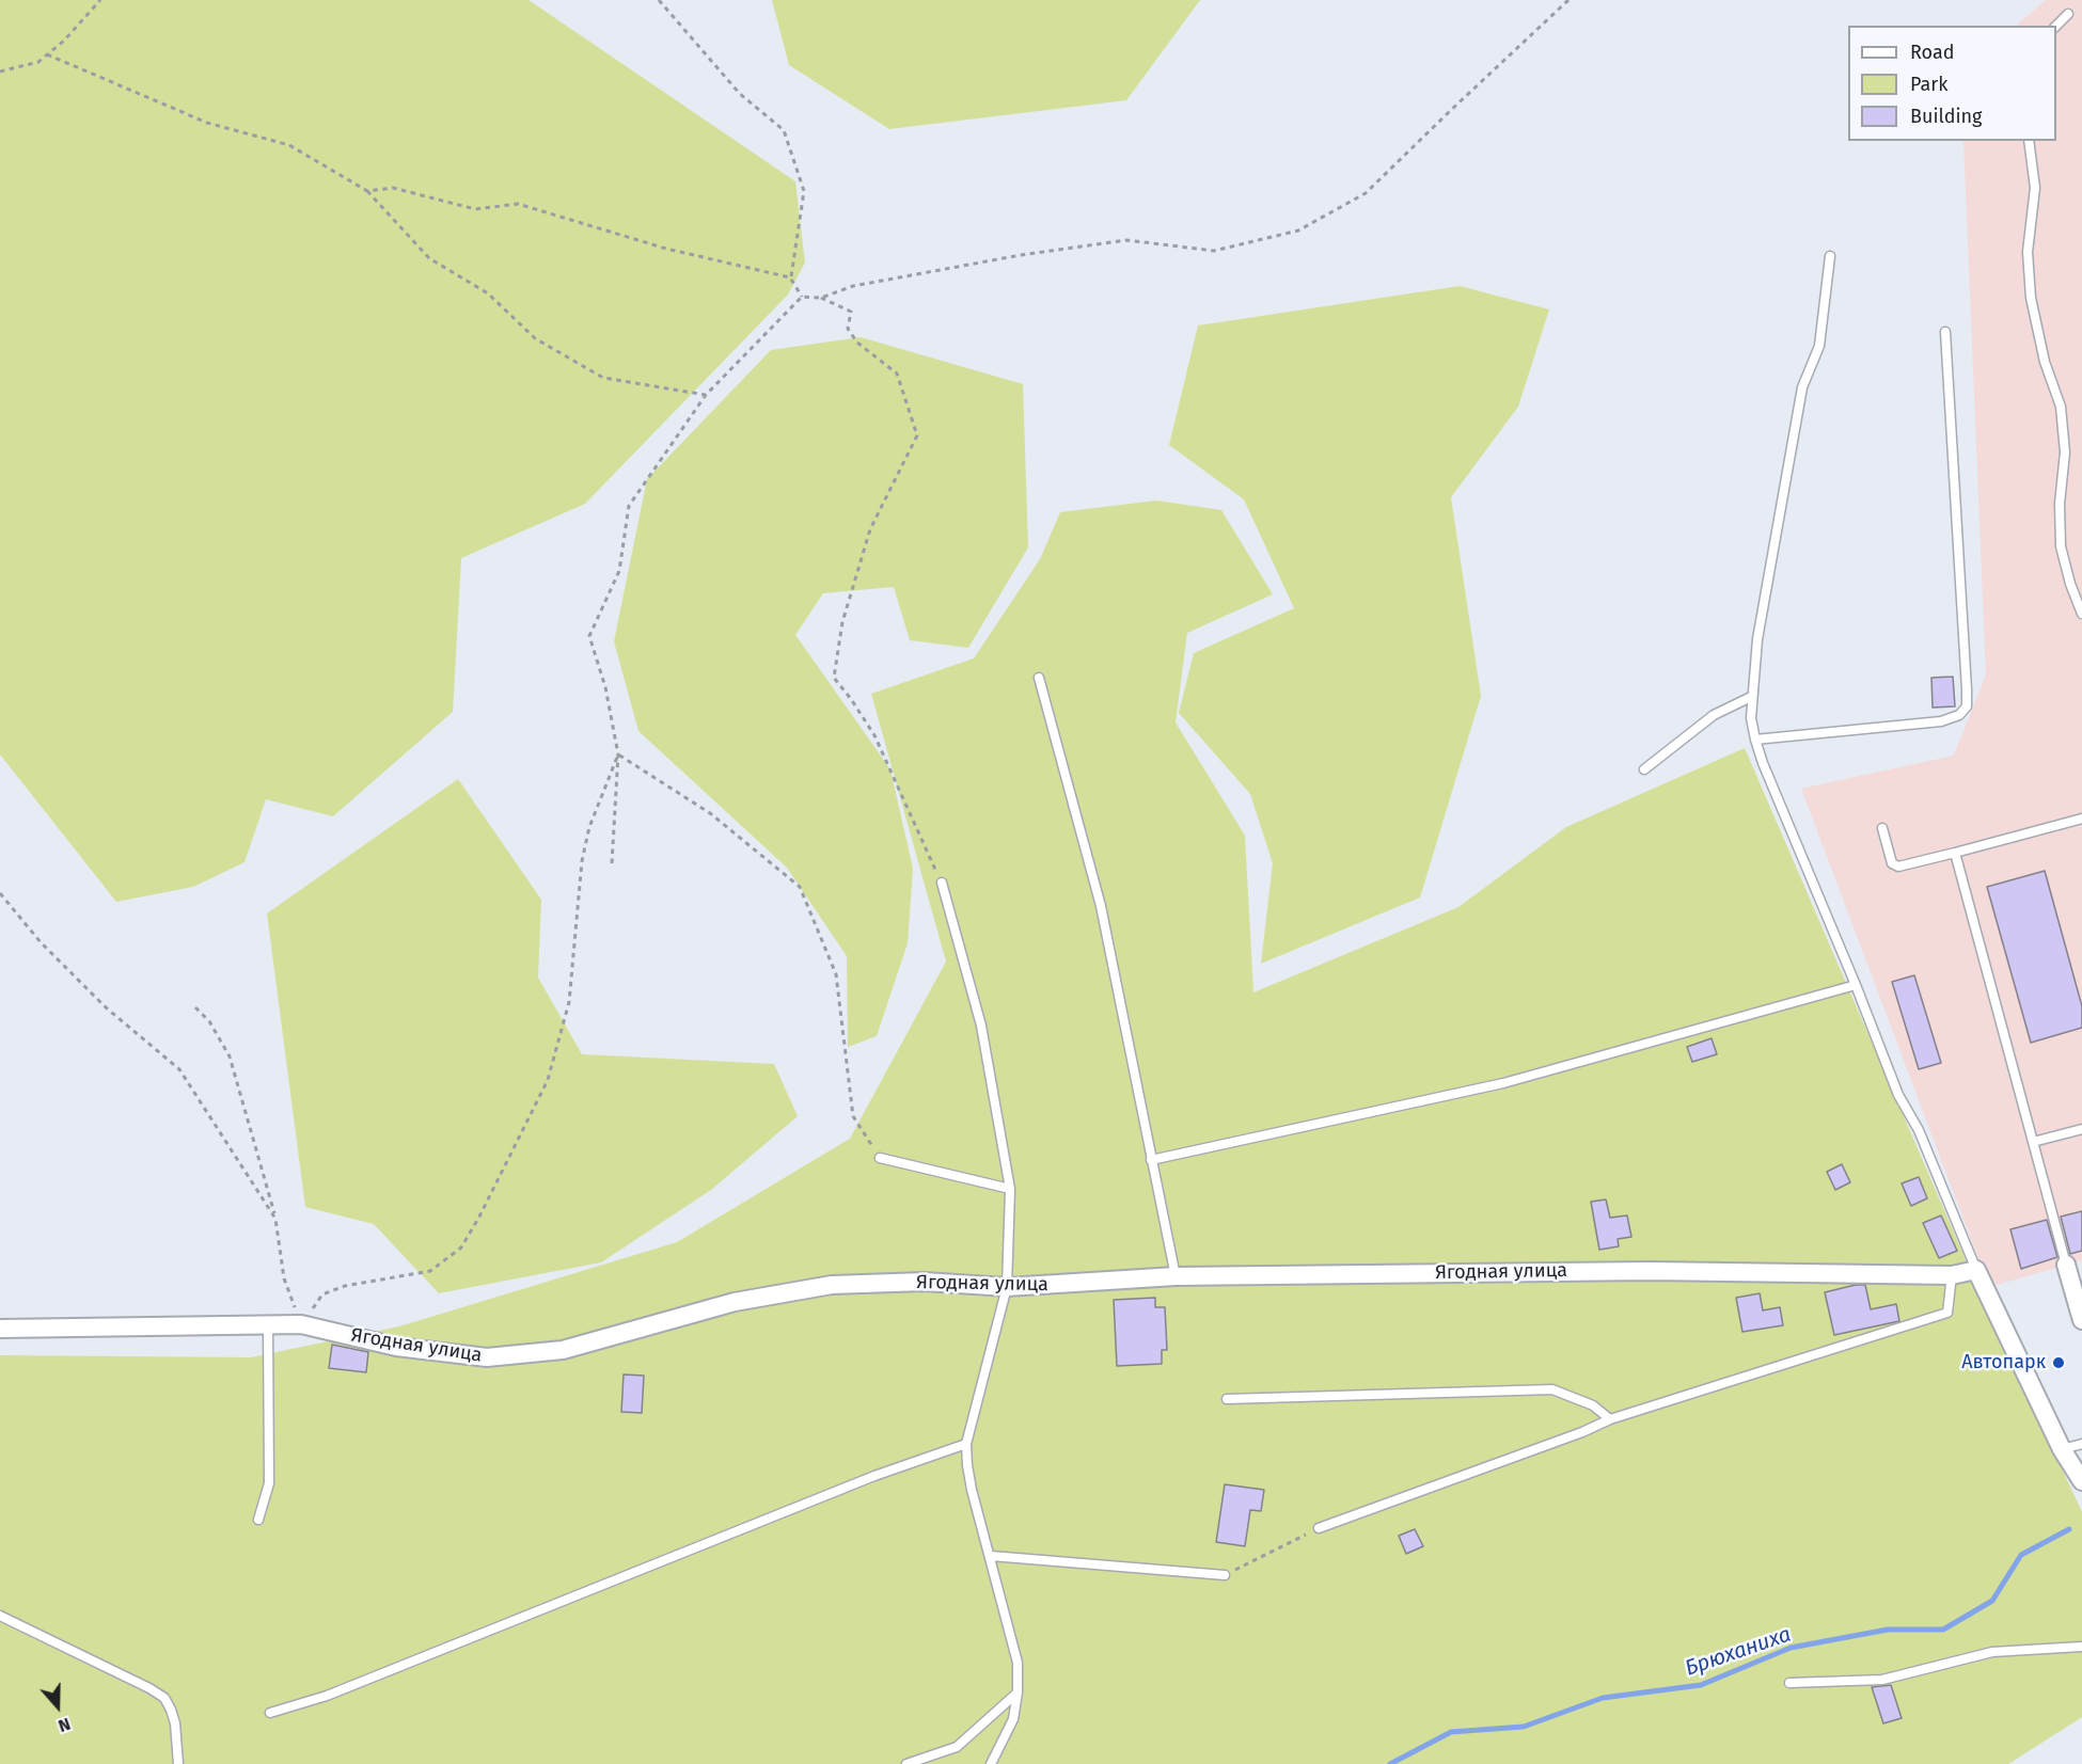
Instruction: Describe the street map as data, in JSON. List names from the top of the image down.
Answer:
{
  "streets": {
    "street": ["Ягодная улица"]
  },
  "water": ["Брюханиха"],
  "places": ["Автопарк"],
  "legend": ["Road", "Park", "Building"],
  "north": "bottom"
}
